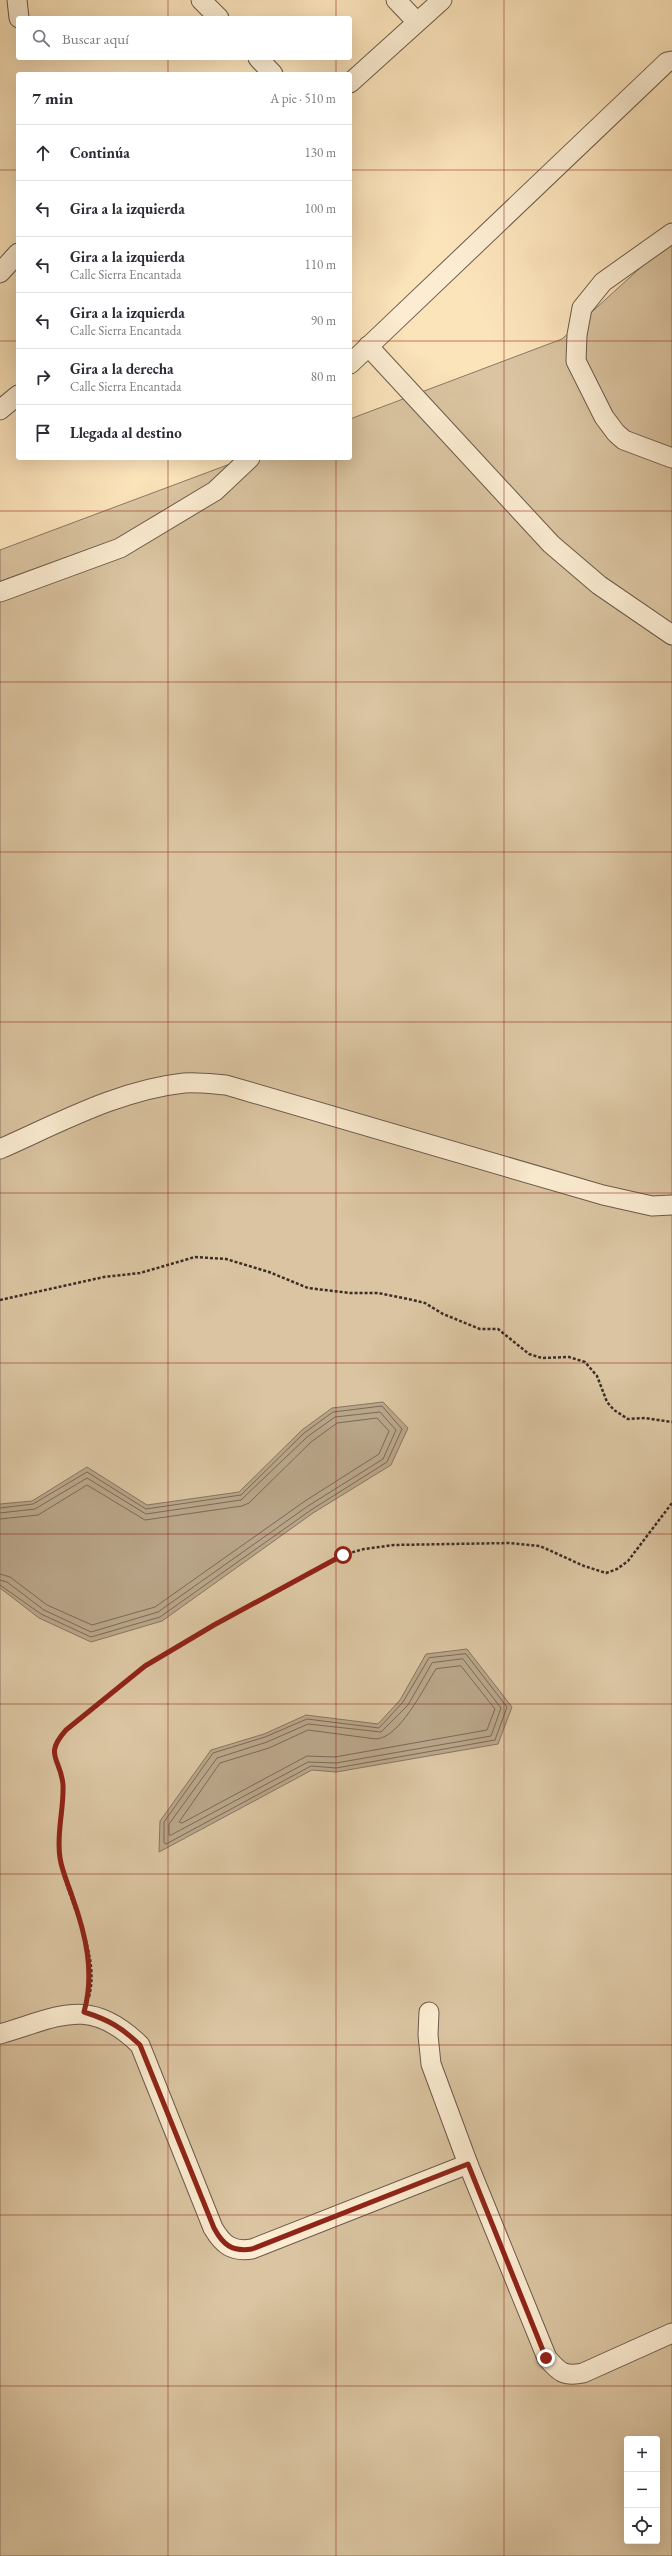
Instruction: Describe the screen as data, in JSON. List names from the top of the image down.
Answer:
{
  "page": {
    "search": "Buscar aquí",
    "heading": ["7 min", "A pie · 510 m"],
    "list": [
      ["Continúa", "130 m"],
      ["Gira a la izquierda", "100 m"],
      ["Gira a la izquierda", "Calle Sierra Encantada", "110 m"],
      ["Gira a la izquierda", "Calle Sierra Encantada", "90 m"],
      ["Gira a la derecha", "Calle Sierra Encantada", "80 m"],
      "Llegada al destino"
    ],
    "map_buttons": ["+", "−"]
  }
}
